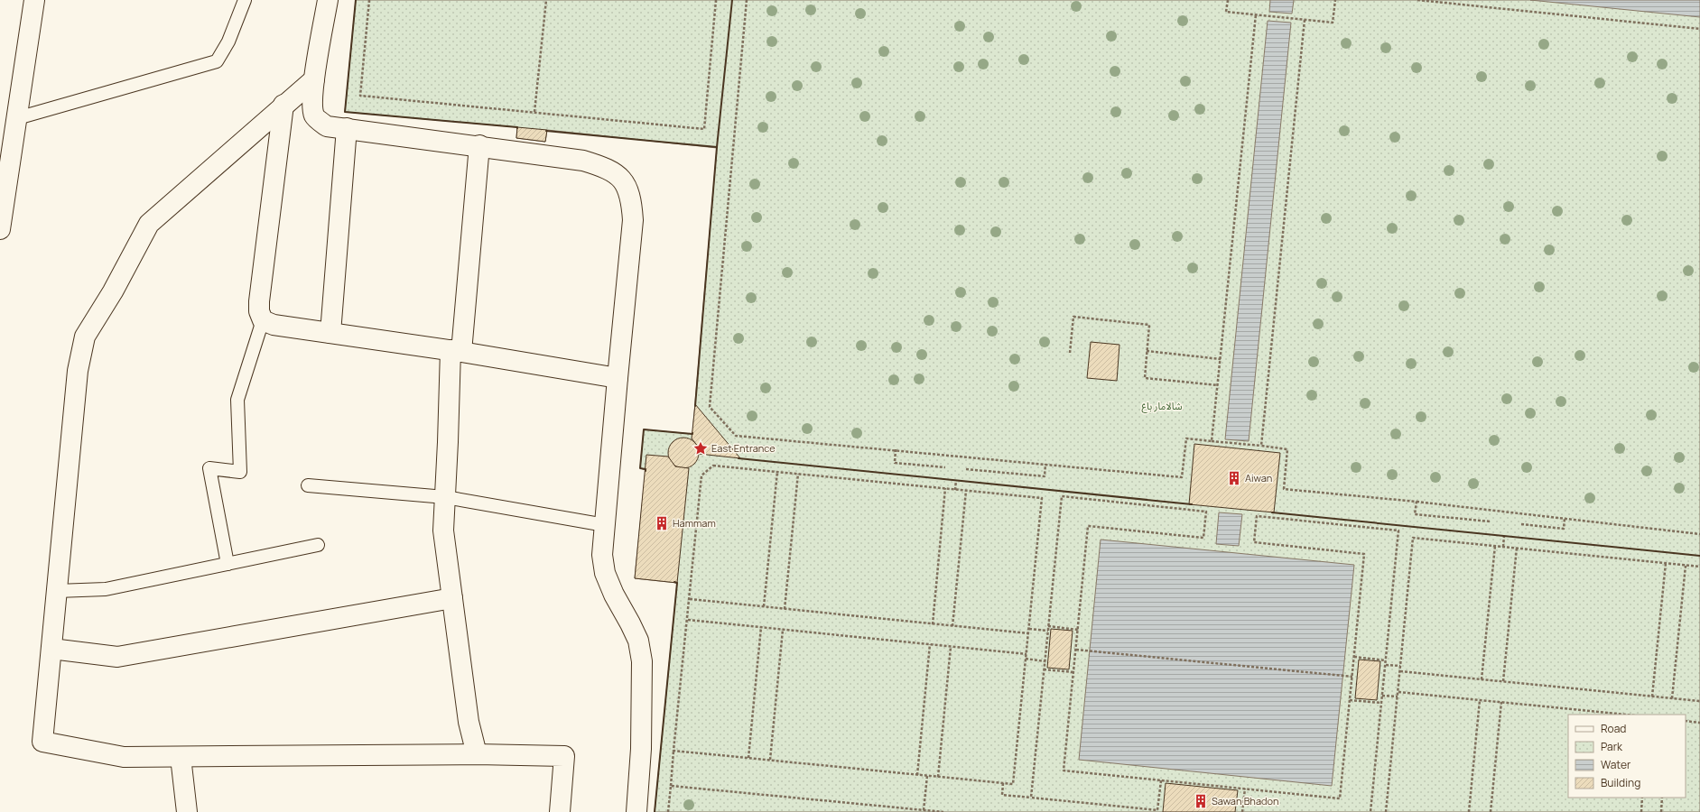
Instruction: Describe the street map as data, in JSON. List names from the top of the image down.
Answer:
{
  "parks": ["شالامار باغ"],
  "places": {
    "place": ["East Entrance"],
    "building": ["Aiwan", "Hammam", "Sawan Bhadon"]
  },
  "legend": [
    "Road",
    "Park",
    "Water",
    "Building"
  ]
}
